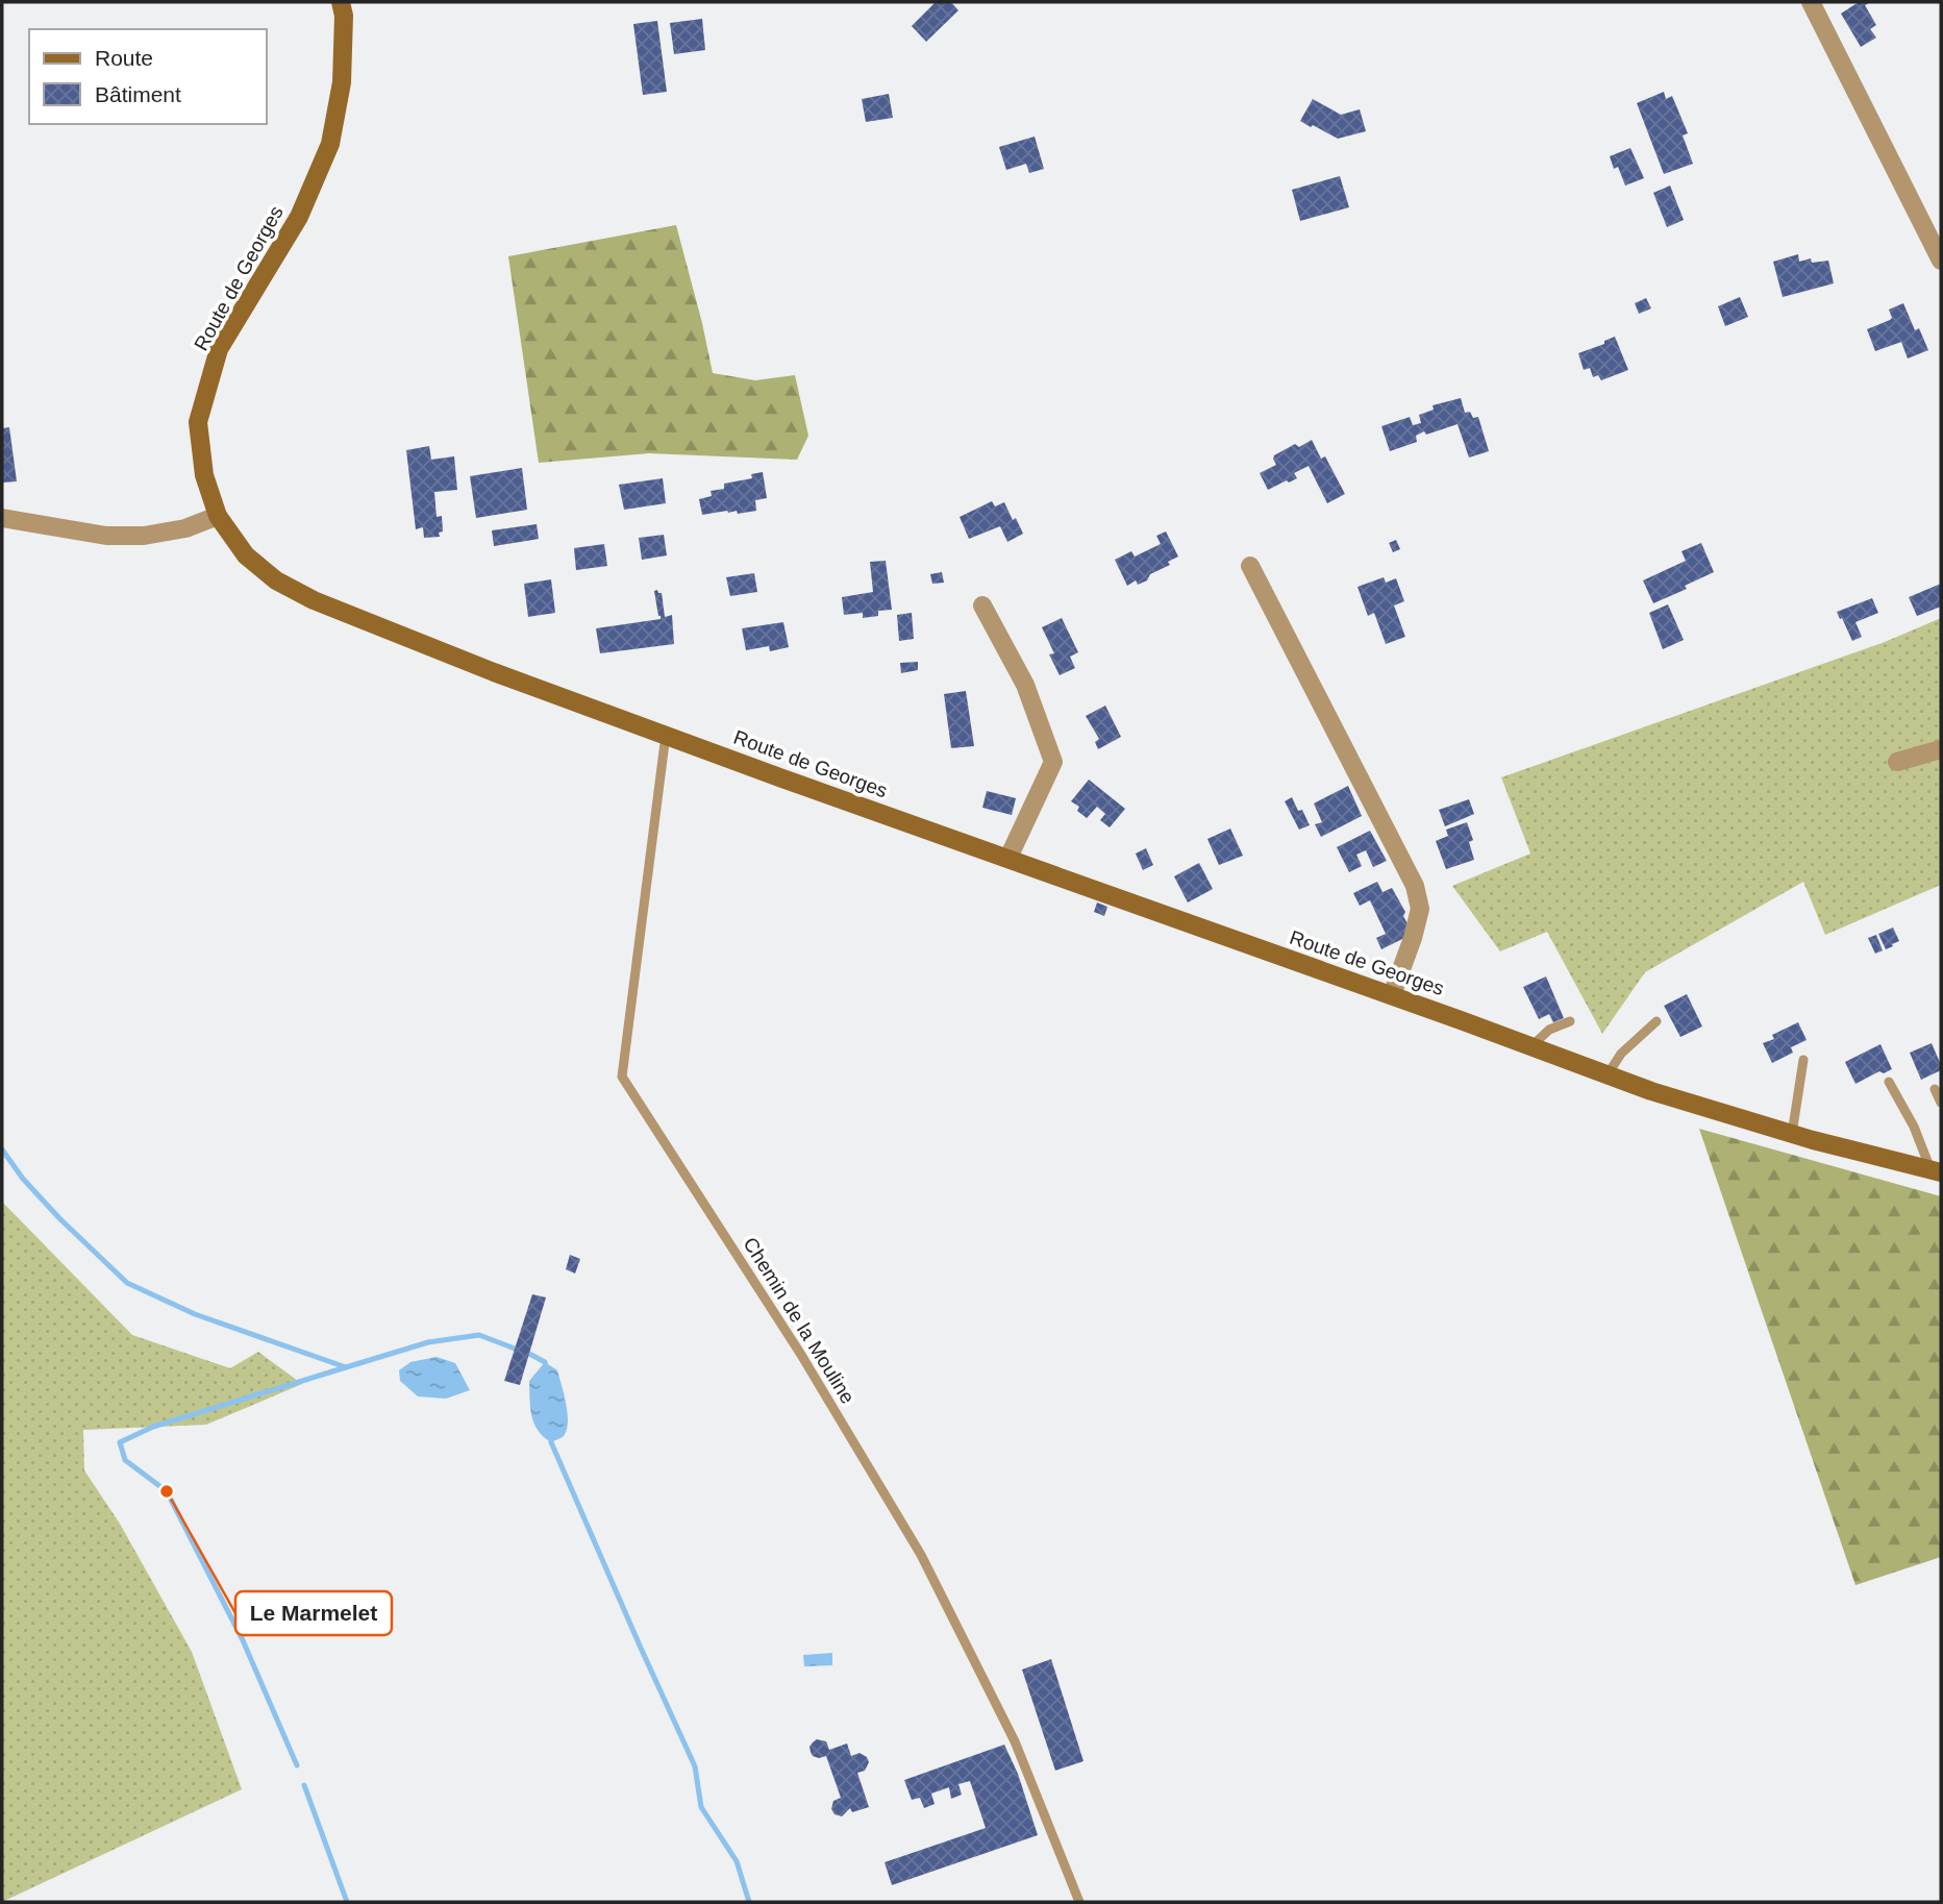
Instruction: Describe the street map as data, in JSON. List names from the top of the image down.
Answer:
{
  "streets": {
    "street": ["Route de Georges"],
    "lane": ["Chemin de la Mouline"]
  },
  "crossings": [
    ["Route de Georges", "Chemin de la Mouline"]
  ],
  "places": ["Le Marmelet"],
  "legend": ["Route", "Bâtiment"]
}
